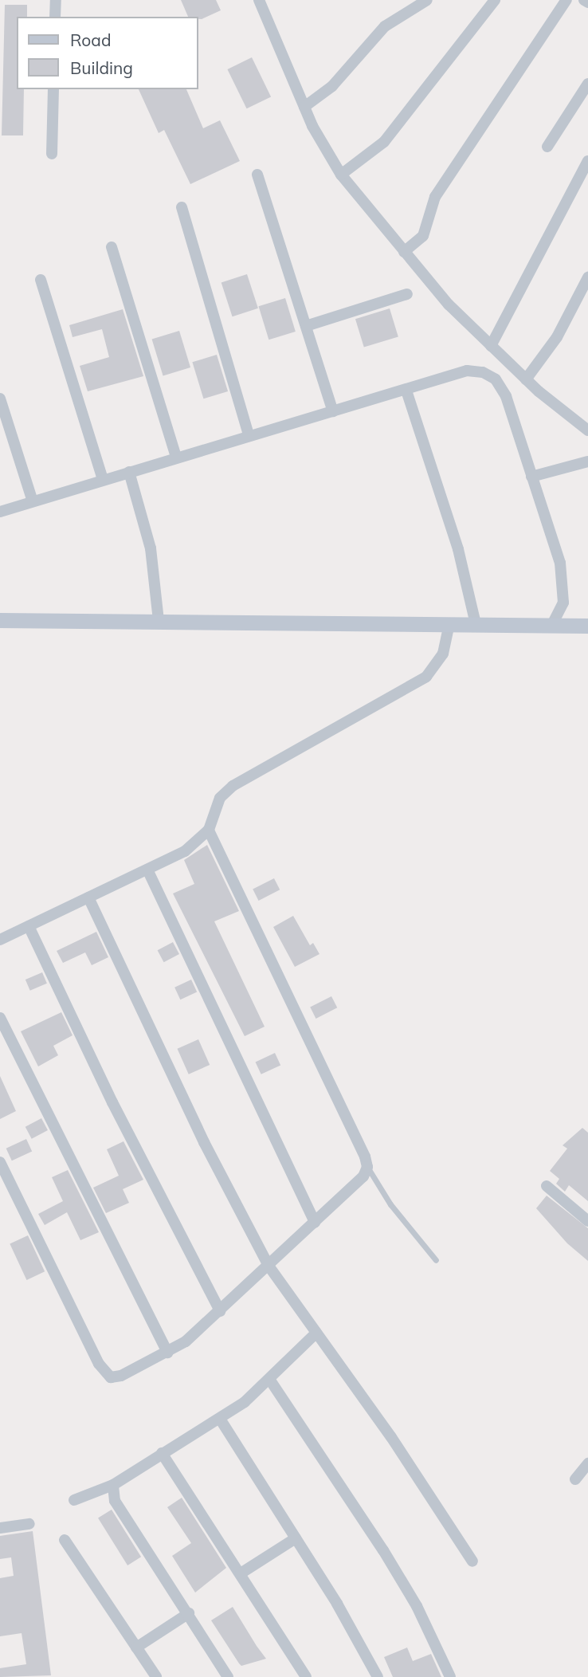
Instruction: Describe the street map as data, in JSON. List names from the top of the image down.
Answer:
{
  "legend": ["Road", "Building"]
}
